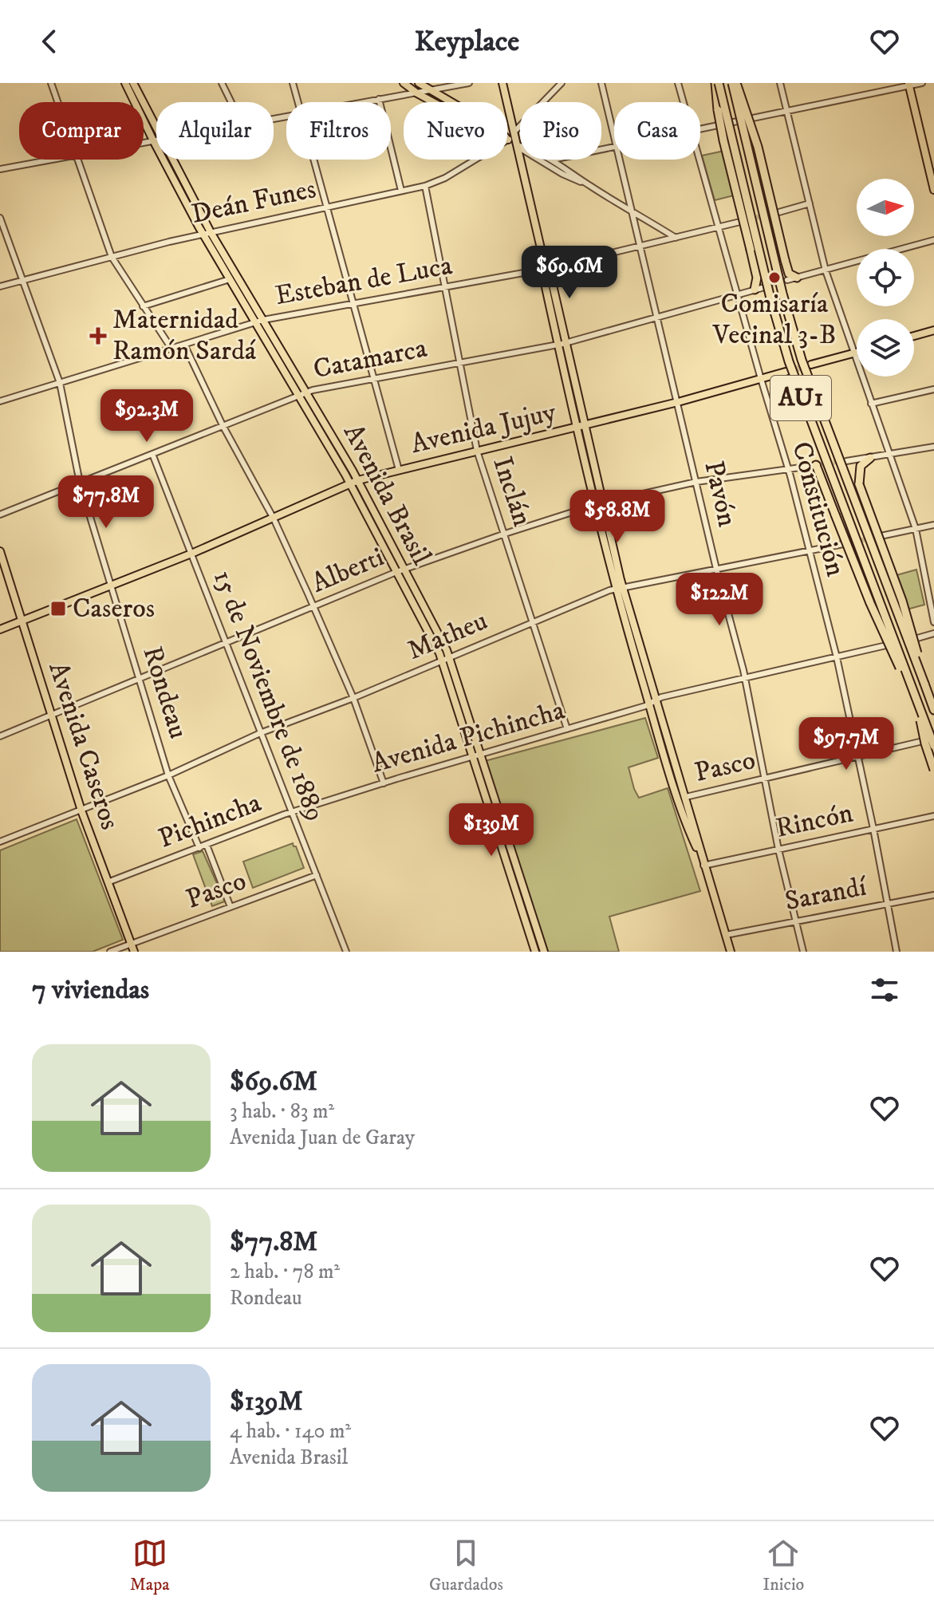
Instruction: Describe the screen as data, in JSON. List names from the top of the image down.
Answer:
{
  "streets": {
    "highway": ["AU1"],
    "main road": ["Avenida Jujuy", "Avenida Brasil", "Avenida Caseros"],
    "street": [
      "Deán Funes",
      "Esteban de Luca",
      "Catamarca",
      "Inclán",
      "Pavón",
      "Constitución",
      "Alberti",
      "Matheu",
      "Rondeau",
      "15 de Noviembre de 1889",
      "Avenida Pichincha",
      "Pasco",
      "Pichincha",
      "Rincón",
      "Sarandí"
    ]
  },
  "crossings": [
    ["Deán Funes", "Inclán"],
    ["Deán Funes", "Avenida Brasil"],
    ["Deán Funes", "Rondeau"],
    ["Esteban de Luca", "Inclán"],
    ["Esteban de Luca", "Pavón"],
    ["Esteban de Luca", "Avenida Brasil"],
    ["Esteban de Luca", "Constitución"],
    ["Esteban de Luca", "Rondeau"],
    ["Catamarca", "Inclán"],
    ["Catamarca", "Pavón"],
    ["Catamarca", "Avenida Brasil"],
    ["Catamarca", "Constitución"],
    ["Catamarca", "Rondeau"],
    ["Catamarca", "15 de Noviembre de 1889"],
    ["Avenida Jujuy", "Inclán"],
    ["Avenida Jujuy", "Pavón"],
    ["Avenida Jujuy", "Avenida Brasil"],
    ["Avenida Jujuy", "Constitución"],
    ["Avenida Jujuy", "Rondeau"],
    ["Avenida Jujuy", "15 de Noviembre de 1889"],
    ["Avenida Jujuy", "Avenida Caseros"],
    ["Inclán", "Alberti"],
    ["Inclán", "Matheu"],
    ["Inclán", "Avenida Pichincha"],
    ["Pavón", "Alberti"],
    ["Pavón", "Matheu"],
    ["Pavón", "Pasco"],
    ["Pavón", "Rincón"],
    ["Pavón", "Sarandí"],
    ["Avenida Brasil", "Alberti"],
    ["Avenida Brasil", "Matheu"],
    ["Avenida Brasil", "Avenida Pichincha"],
    ["Constitución", "Alberti"],
    ["Constitución", "Matheu"],
    ["Constitución", "Pasco"],
    ["Constitución", "Rincón"],
    ["Constitución", "Sarandí"],
    ["Alberti", "Rondeau"],
    ["Alberti", "15 de Noviembre de 1889"],
    ["Alberti", "Avenida Caseros"],
    ["Matheu", "Rondeau"],
    ["Matheu", "15 de Noviembre de 1889"],
    ["Matheu", "Avenida Caseros"],
    ["Rondeau", "Pichincha"],
    ["15 de Noviembre de 1889", "Avenida Pichincha"],
    ["15 de Noviembre de 1889", "Pasco"],
    ["15 de Noviembre de 1889", "Pichincha"],
    ["Avenida Pichincha", "Pichincha"],
    ["Avenida Caseros", "Pasco"],
    ["Avenida Caseros", "Pichincha"]
  ],
  "places": {
    "other": ["Comisaría Vecinal 3-B"],
    "health": ["Maternidad Ramón Sardá"],
    "transit": ["Caseros"]
  },
  "north": "right",
  "page": {
    "header": "Keyplace",
    "chip": [
      "Comprar",
      "Alquilar",
      "Filtros",
      "Nuevo",
      "Piso",
      "Casa"
    ],
    "price": [
      "$69.6M",
      "$92.3M",
      "$77.8M",
      "$58.8M",
      "$122M",
      "$97.7M",
      "$139M"
    ],
    "heading": "7 viviendas",
    "list": [
      {
        "name": "$69.6M",
        "note": "3 hab. · 83 m² · Avenida Juan de Garay"
      },
      {
        "name": "$77.8M",
        "note": "2 hab. · 78 m² · Rondeau"
      },
      {
        "name": "$139M",
        "note": "4 hab. · 140 m² · Avenida Brasil"
      }
    ],
    "tabs": ["Mapa", "Guardados", "Inicio"]
  }
}
